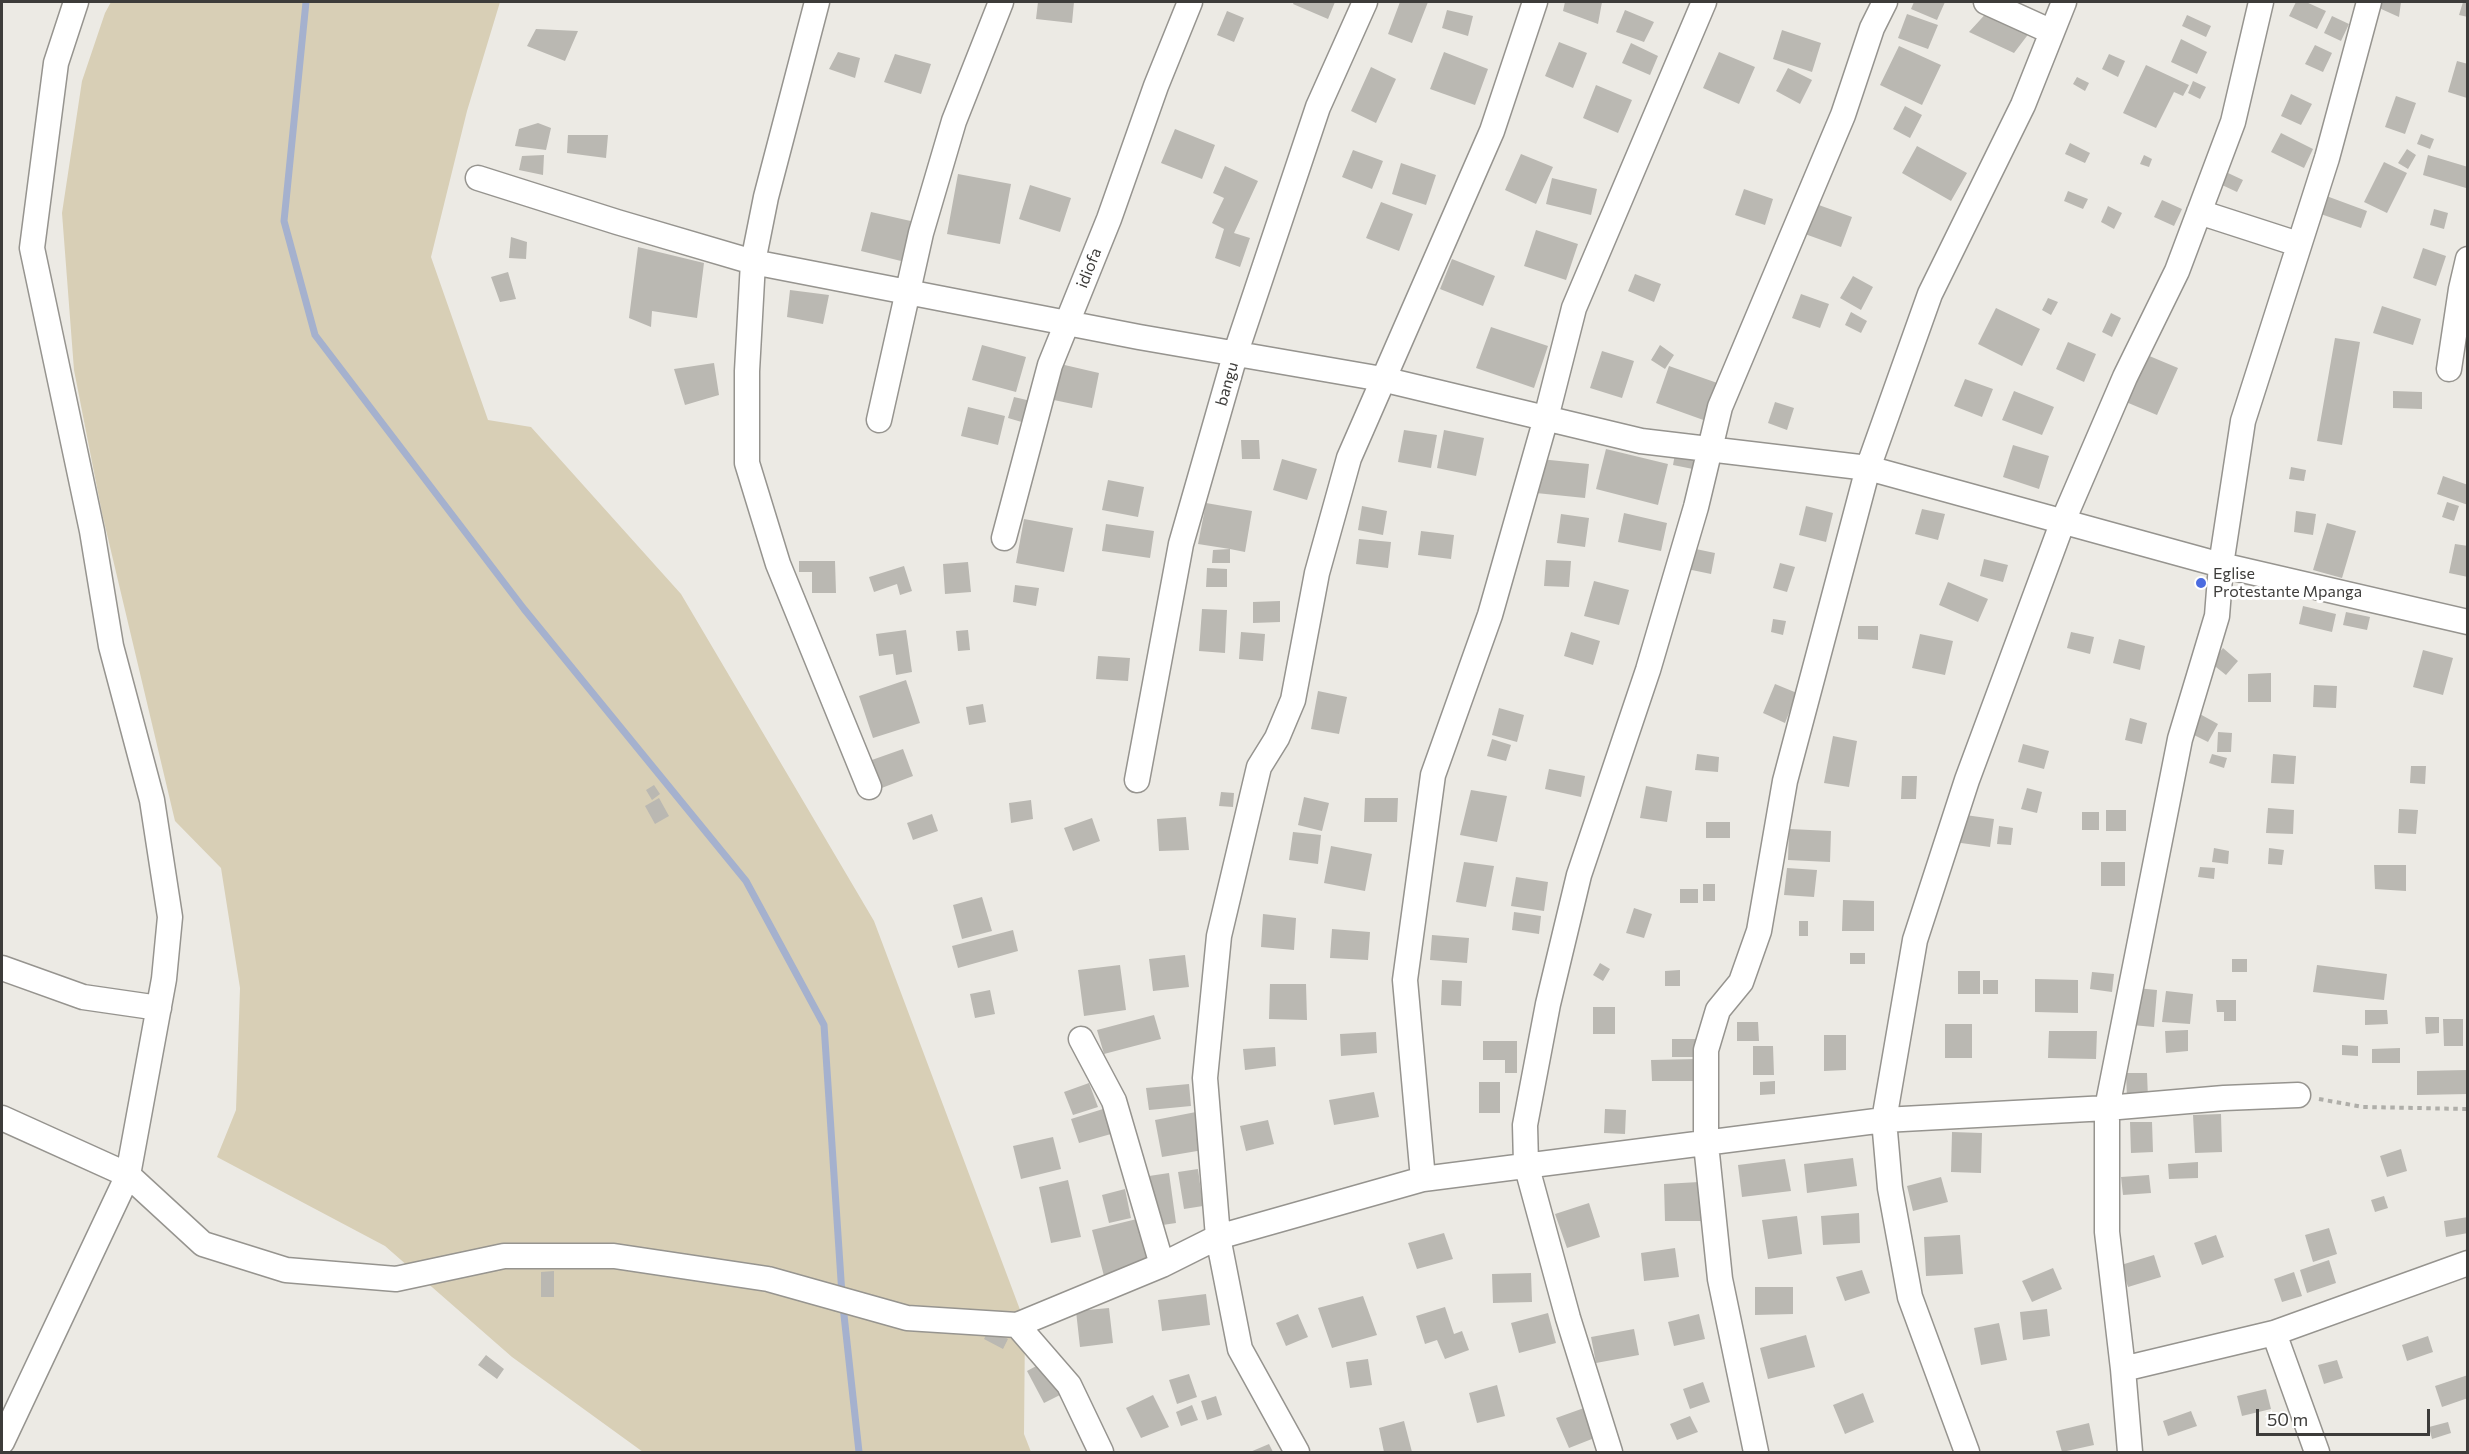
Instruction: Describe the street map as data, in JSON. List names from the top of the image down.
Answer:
{
  "streets": {
    "street": ["idiofa", "bangu"]
  },
  "places": ["Eglise Protestante Mpanga"],
  "scale_bar": "50 m"
}
